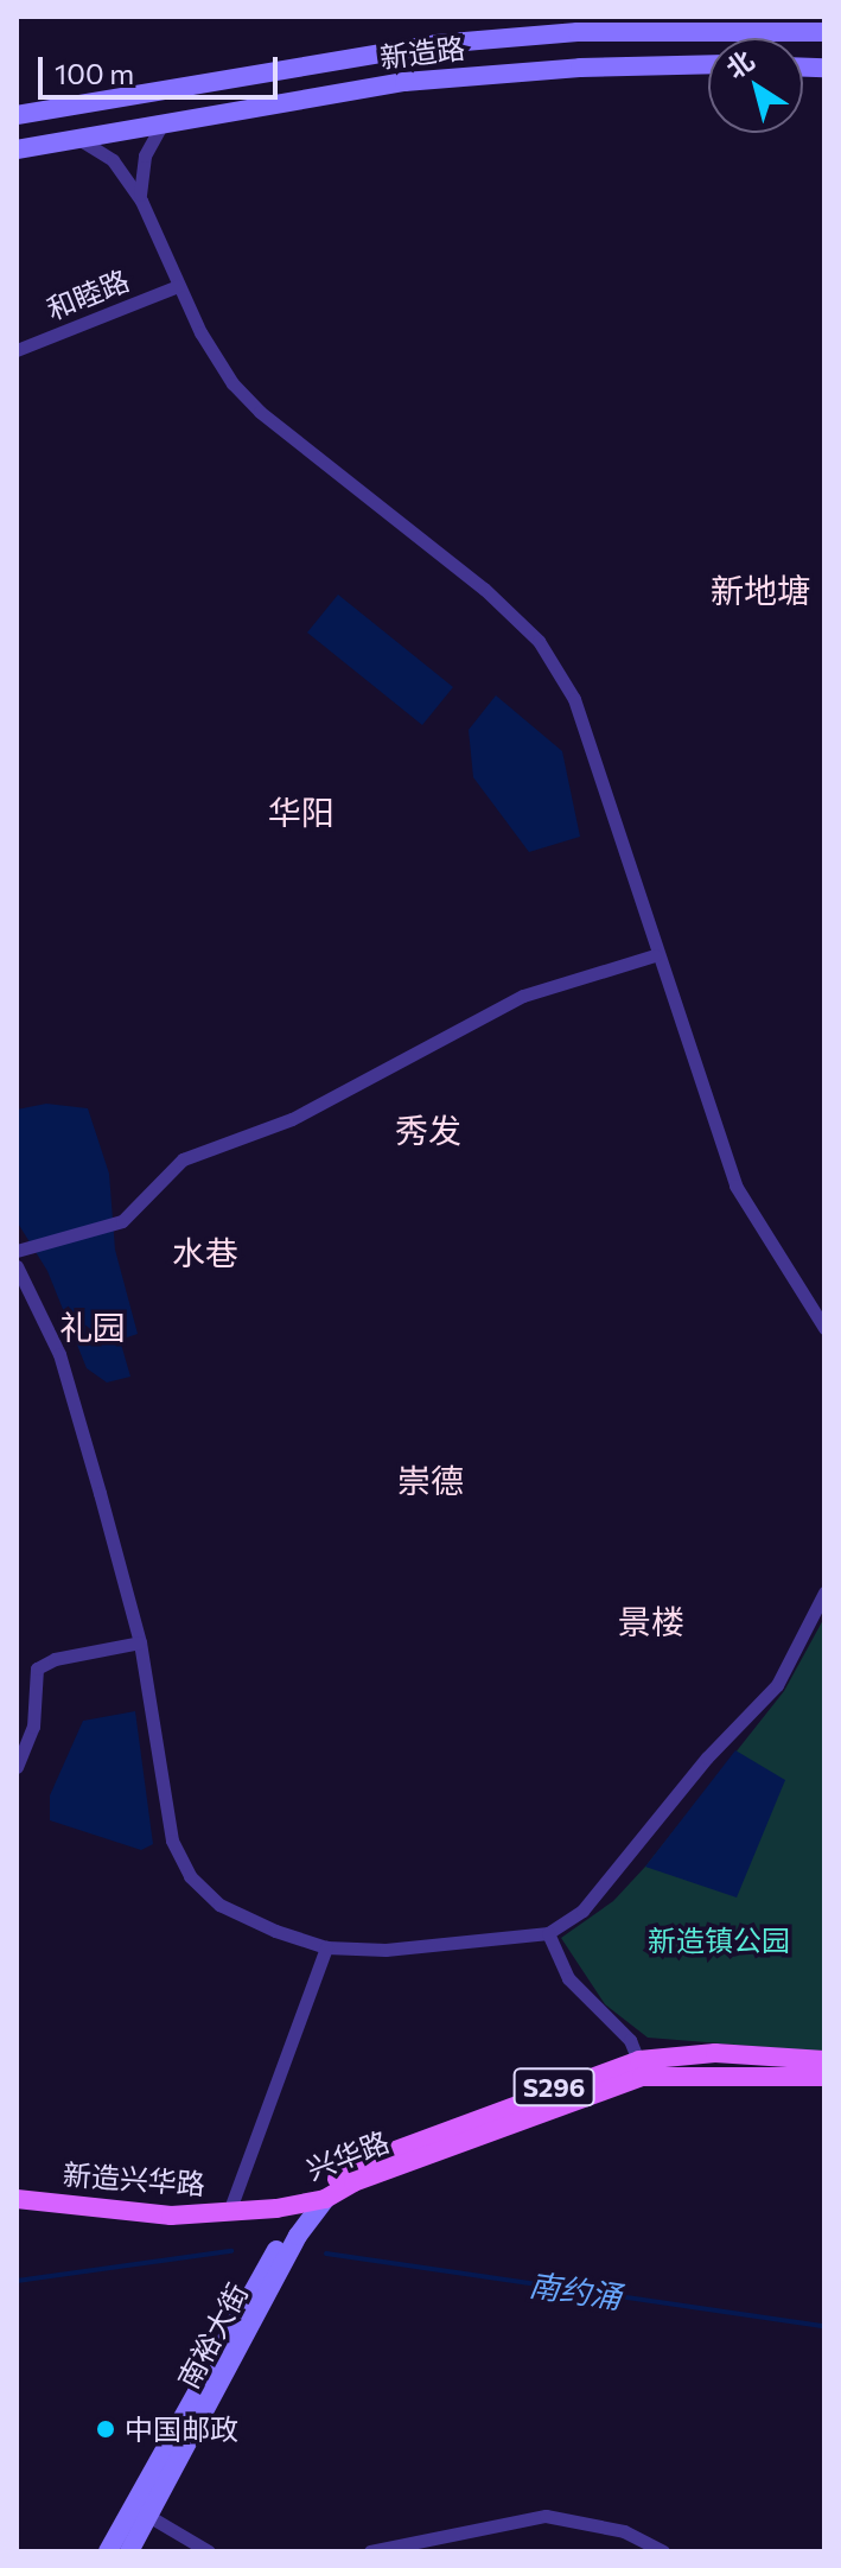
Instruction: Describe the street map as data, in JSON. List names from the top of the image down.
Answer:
{
  "streets": {
    "main road": [
      "新造路",
      "S296",
      "兴华路",
      "新造兴华路",
      "南裕大街"
    ],
    "street": ["和睦路"]
  },
  "crossings": [
    ["兴华路", "新造兴华路"],
    ["兴华路", "南裕大街"],
    ["新造兴华路", "南裕大街"]
  ],
  "districts": [
    "新地塘",
    "华阳",
    "秀发",
    "水巷",
    "礼园",
    "崇德",
    "景楼"
  ],
  "water": ["南约涌"],
  "parks": ["新造镇公园"],
  "places": ["中国邮政"],
  "scale_bar": "100 m",
  "north": "top left"
}
